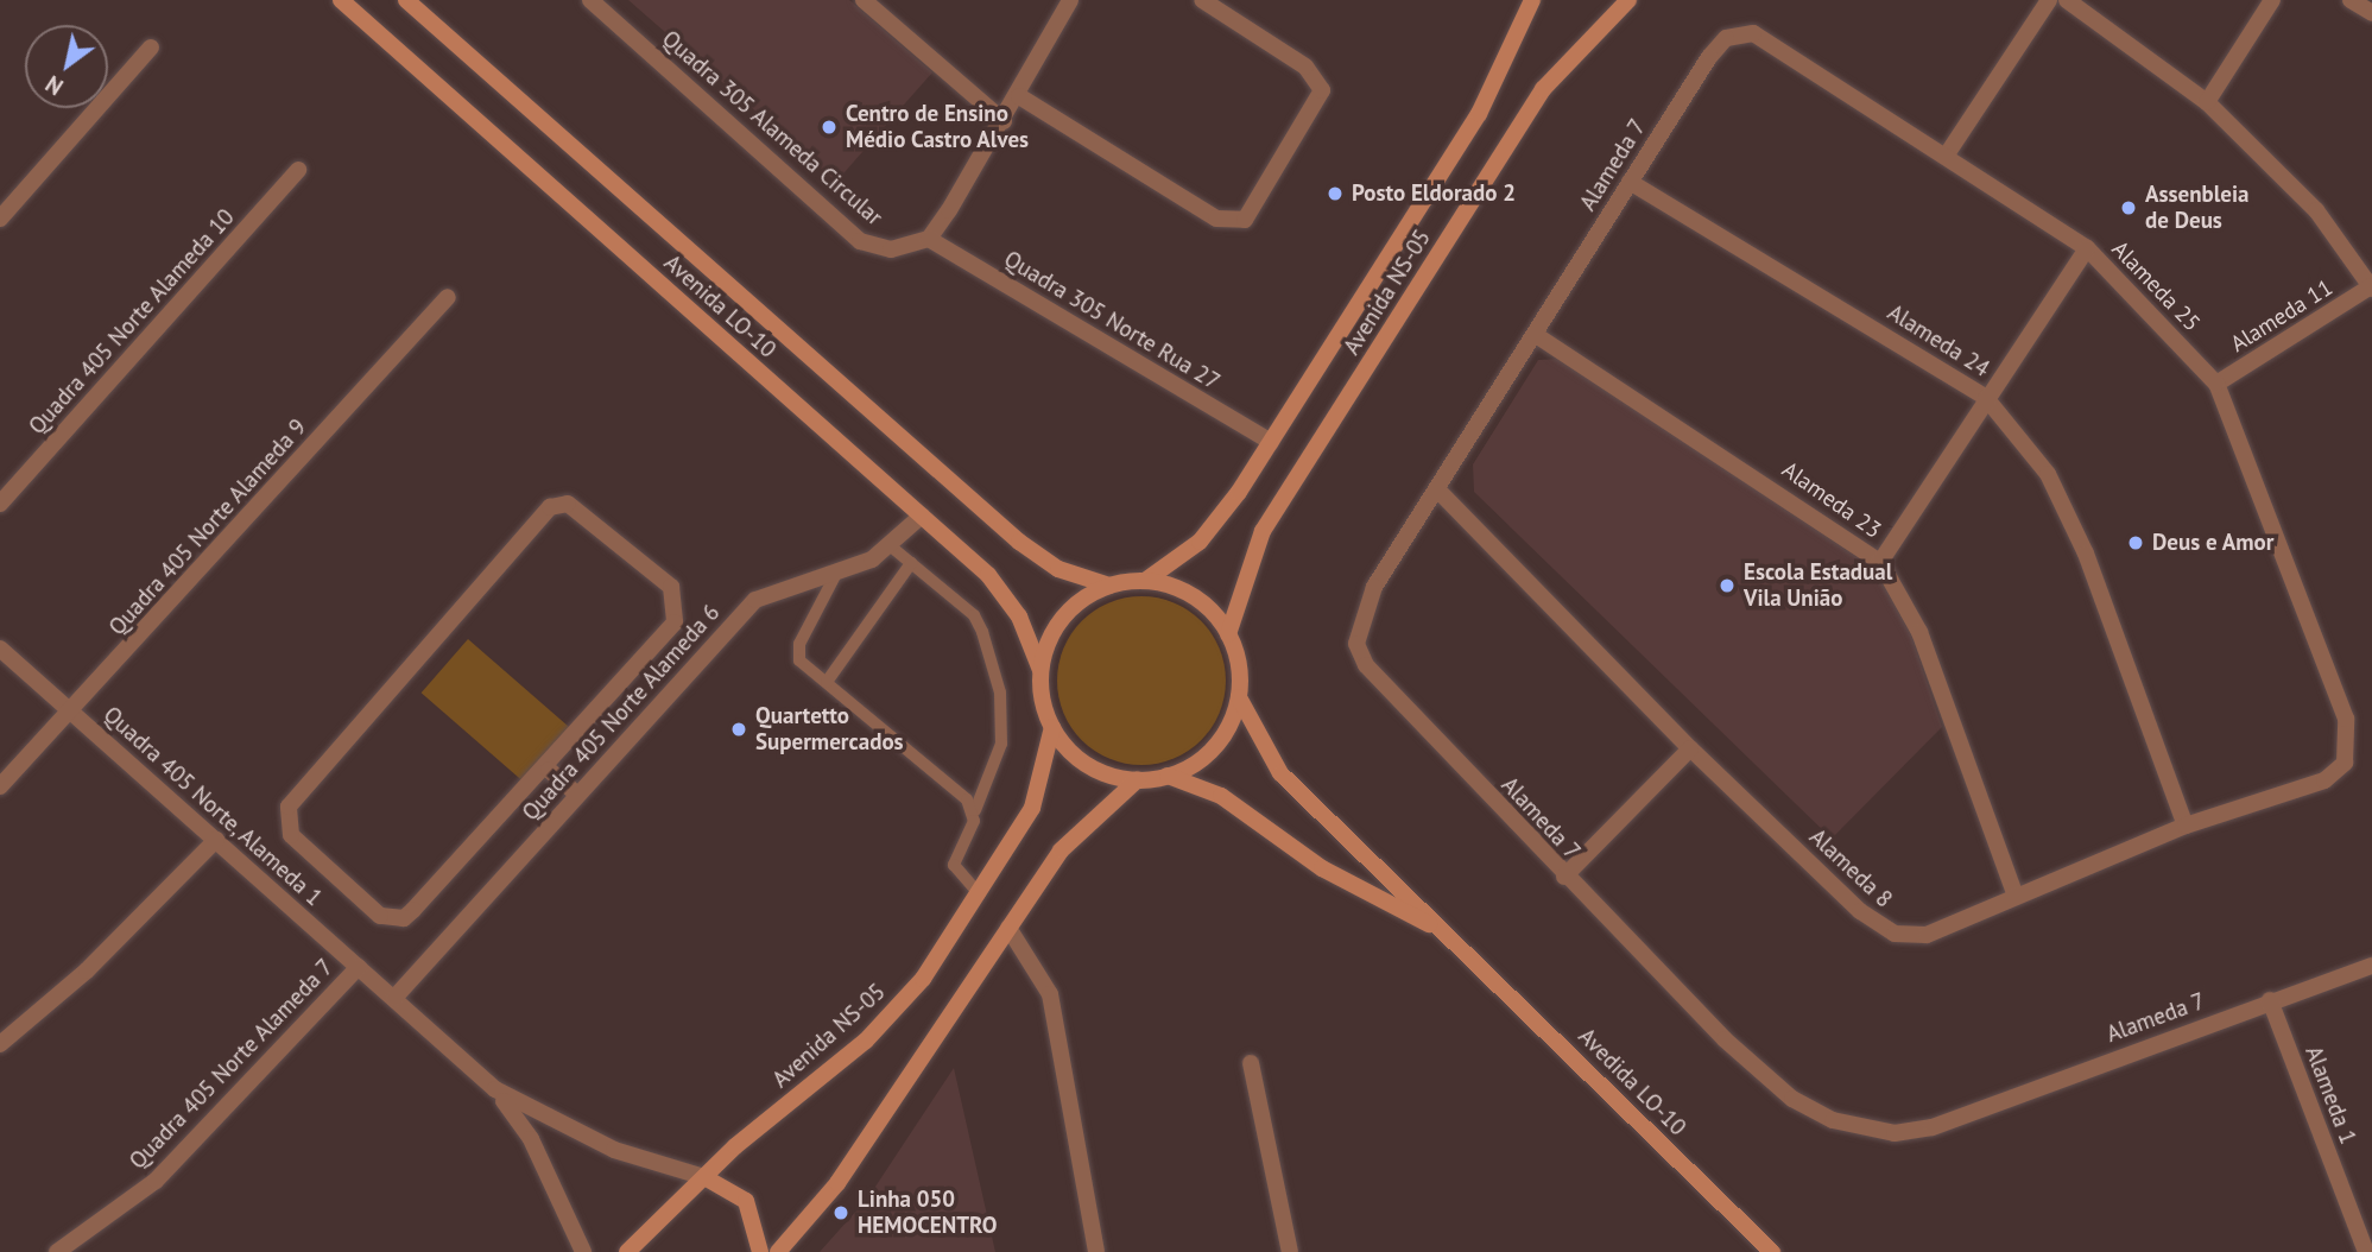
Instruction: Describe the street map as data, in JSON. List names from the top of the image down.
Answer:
{
  "streets": {
    "street": [
      "Quadra 305 Alameda Circular",
      "Alameda 7",
      "Alameda 25",
      "Avenida NS-05",
      "Avenida LO-10",
      "Alameda 11",
      "Quadra 305 Norte Rua 27",
      "Quadra 405 Norte Alameda 10",
      "Alameda 24",
      "Alameda 23",
      "Quadra 405 Norte Alameda 9",
      "Quadra 405 Norte Alameda 6",
      "Quadra 405 Norte, Alameda 1",
      "Alameda 8",
      "Quadra 405 Norte Alameda 7",
      "Avedida LO-10",
      "Alameda 1"
    ]
  },
  "crossings": [
    ["Quadra 305 Alameda Circular", "Quadra 305 Norte Rua 27"],
    ["Alameda 7", "Alameda 25"],
    ["Alameda 7", "Alameda 24"],
    ["Alameda 7", "Alameda 23"],
    ["Alameda 7", "Alameda 8"],
    ["Alameda 7", "Alameda 1"],
    ["Alameda 25", "Alameda 11"],
    ["Alameda 25", "Alameda 8"],
    ["Avenida NS-05", "Avenida LO-10"],
    ["Avenida NS-05", "Quadra 305 Norte Rua 27"],
    ["Avenida NS-05", "Avedida LO-10"],
    ["Avenida LO-10", "Quadra 405 Norte Alameda 6"],
    ["Avenida LO-10", "Avedida LO-10"],
    ["Alameda 24", "Alameda 8"],
    ["Alameda 23", "Alameda 8"],
    ["Quadra 405 Norte Alameda 9", "Quadra 405 Norte, Alameda 1"],
    ["Quadra 405 Norte Alameda 6", "Quadra 405 Norte, Alameda 1"],
    ["Quadra 405 Norte, Alameda 1", "Quadra 405 Norte Alameda 7"]
  ],
  "places": [
    "Centro de Ensino Médio Castro Alves",
    "Posto Eldorado 2",
    "Assenbleia de Deus",
    "Deus e Amor",
    "Escola Estadual Vila União",
    "Quartetto Supermercados",
    "Linha 050 HEMOCENTRO"
  ],
  "north": "bottom left"
}
